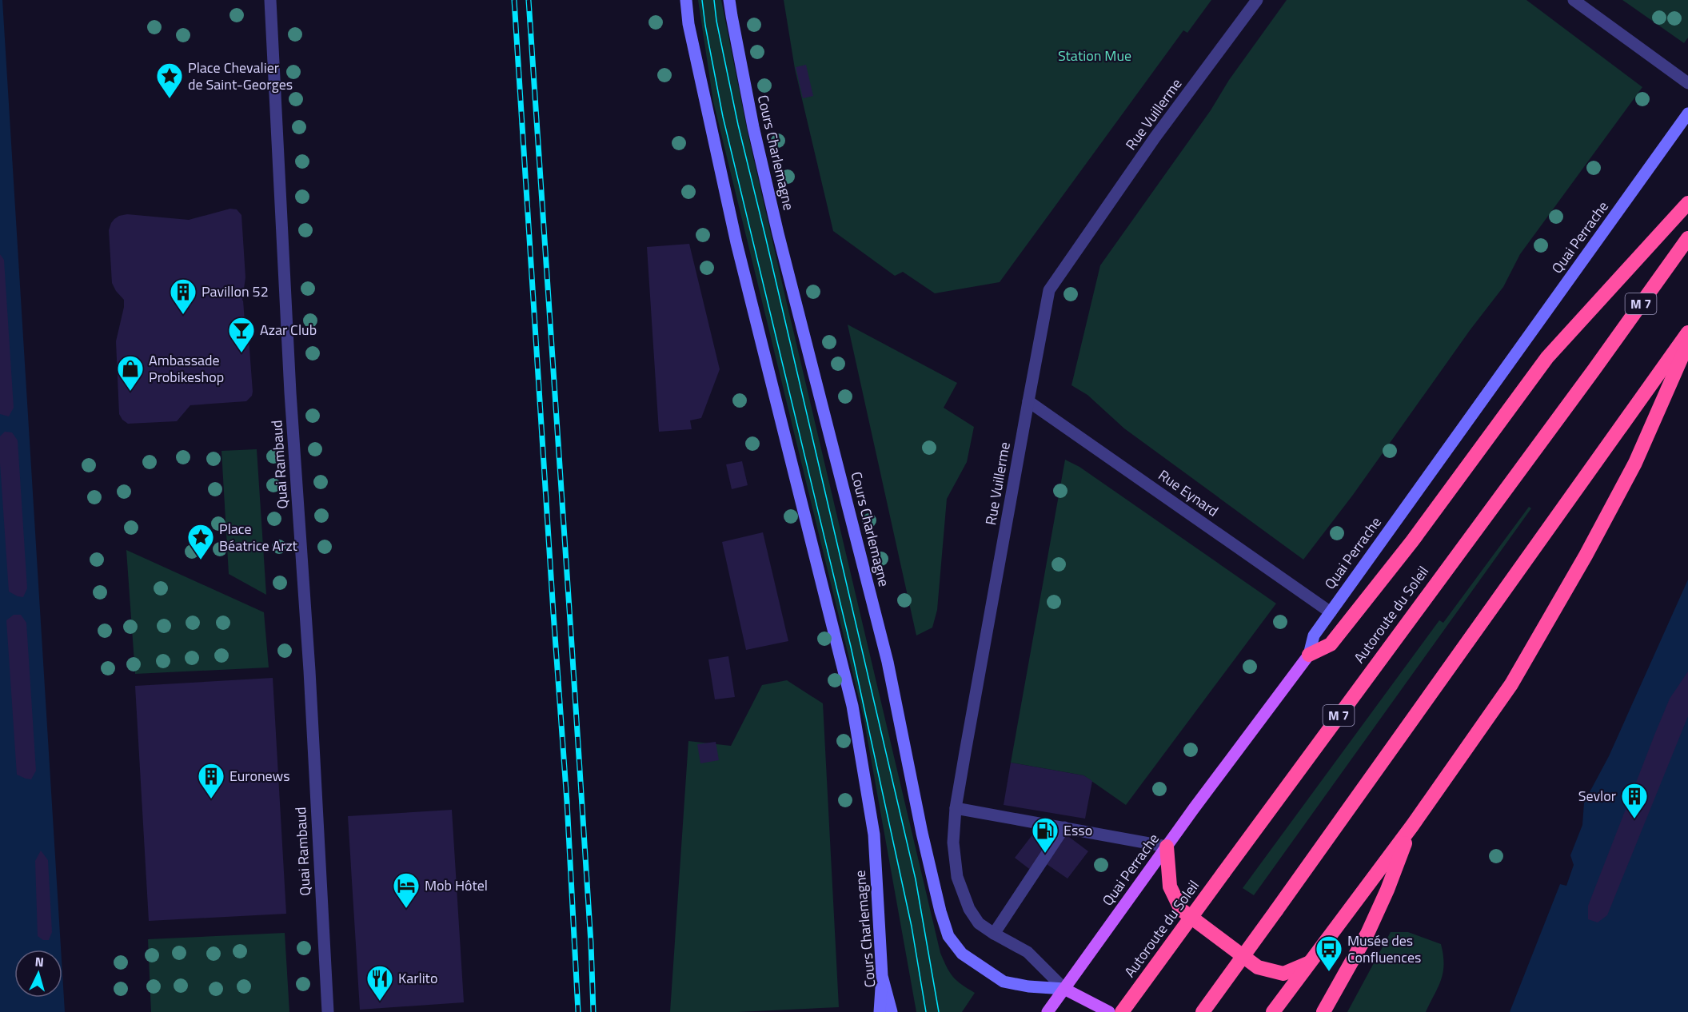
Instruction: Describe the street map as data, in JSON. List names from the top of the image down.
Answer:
{
  "streets": {
    "highway": ["M 7", "Autoroute du Soleil"],
    "main road": ["Quai Perrache"],
    "street": [
      "Rue Vuillerme",
      "Cours Charlemagne",
      "Quai Rambaud",
      "Rue Eynard"
    ]
  },
  "crossings": [
    ["Rue Vuillerme", "Cours Charlemagne"],
    ["Rue Vuillerme", "Quai Perrache"],
    ["Rue Vuillerme", "Rue Eynard"],
    ["Cours Charlemagne", "Quai Perrache"],
    ["Quai Perrache", "Rue Eynard"]
  ],
  "parks": ["Station Mue"],
  "places": {
    "place": ["Place Chevalier de Saint-Georges", "Place Béatrice Arzt"],
    "building": ["Pavillon 52", "Euronews", "Sevlor"],
    "bar": ["Azar Club"],
    "shop": ["Ambassade Probikeshop"],
    "fuel station": ["Esso"],
    "hotel": ["Mob Hôtel"],
    "bus stop": ["Musée des Confluences"],
    "restaurant": ["Karlito"]
  },
  "north": "top"
}
